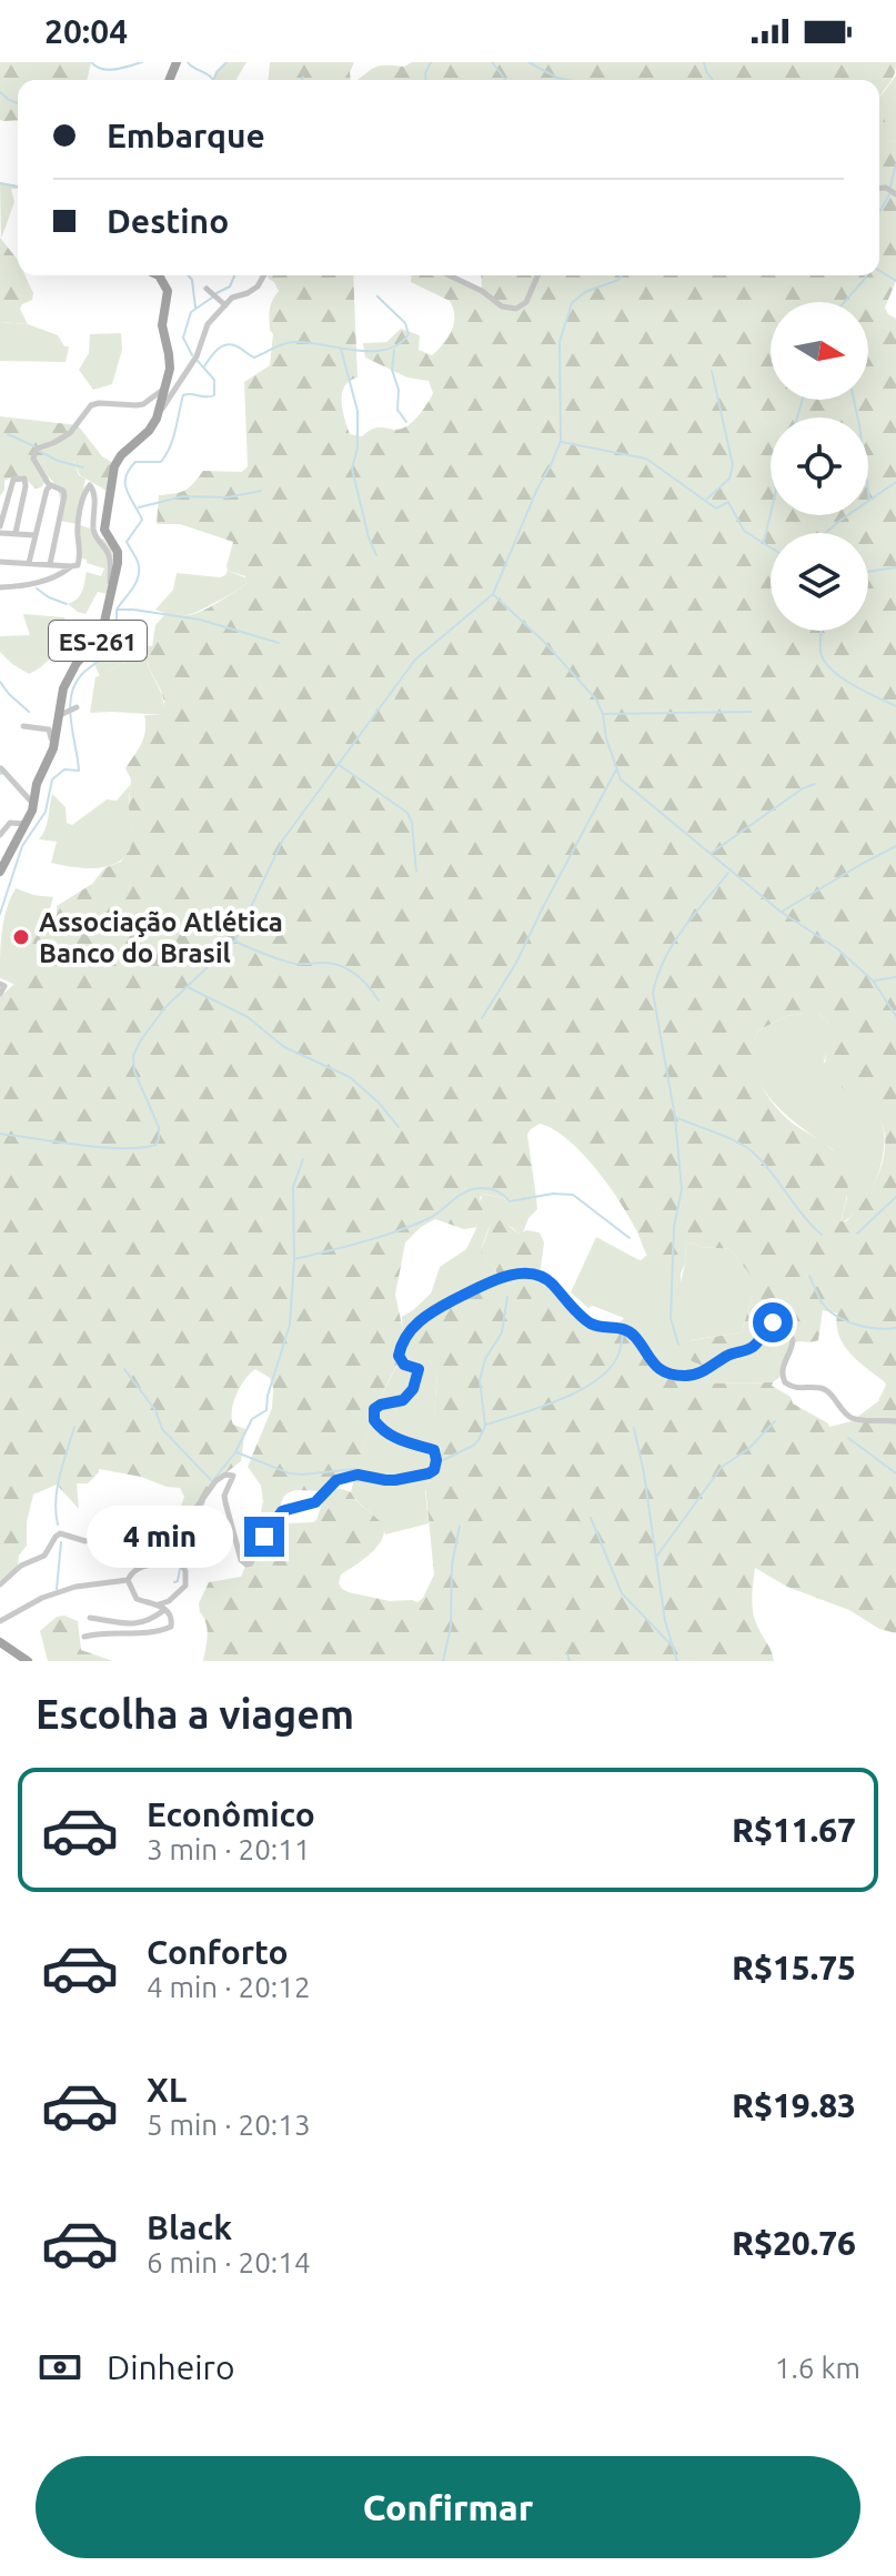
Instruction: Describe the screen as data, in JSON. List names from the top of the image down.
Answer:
{
  "streets": {
    "main road": ["ES-261"]
  },
  "places": ["Associação Atlética Banco do Brasil"],
  "north": "right",
  "page": {
    "status": "20:04",
    "banner": ["Embarque", "Destino"],
    "bubble": "4 min",
    "heading": "Escolha a viagem",
    "list": [
      {
        "name": "Econômico",
        "note": "3 min · 20:11",
        "value": "R$11.67"
      },
      {
        "name": "Conforto",
        "note": "4 min · 20:12",
        "value": "R$15.75"
      },
      {
        "name": "XL",
        "note": "5 min · 20:13",
        "value": "R$19.83"
      },
      {
        "name": "Black",
        "note": "6 min · 20:14",
        "value": "R$20.76"
      }
    ],
    "pay": ["Dinheiro", "1.6 km"],
    "buttons": "Confirmar"
  }
}
